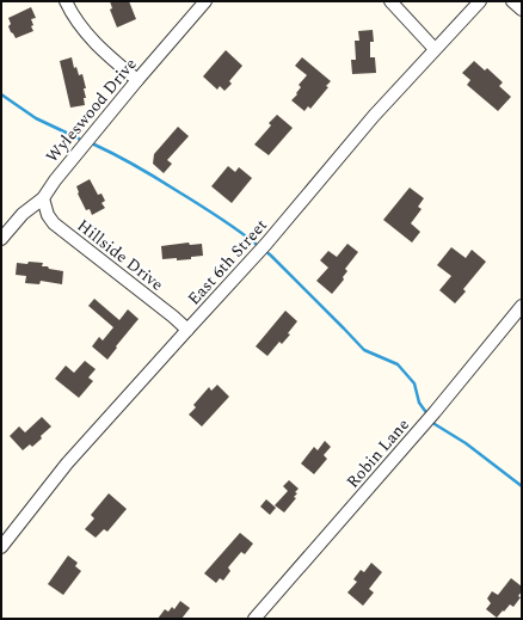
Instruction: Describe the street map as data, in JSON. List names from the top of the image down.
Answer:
{
  "streets": {
    "street": [
      "Wyleswood Drive",
      "Hillside Drive",
      "East 6th Street",
      "Robin Lane"
    ]
  },
  "crossings": [
    ["Wyleswood Drive", "Hillside Drive"],
    ["Hillside Drive", "East 6th Street"]
  ]
}
